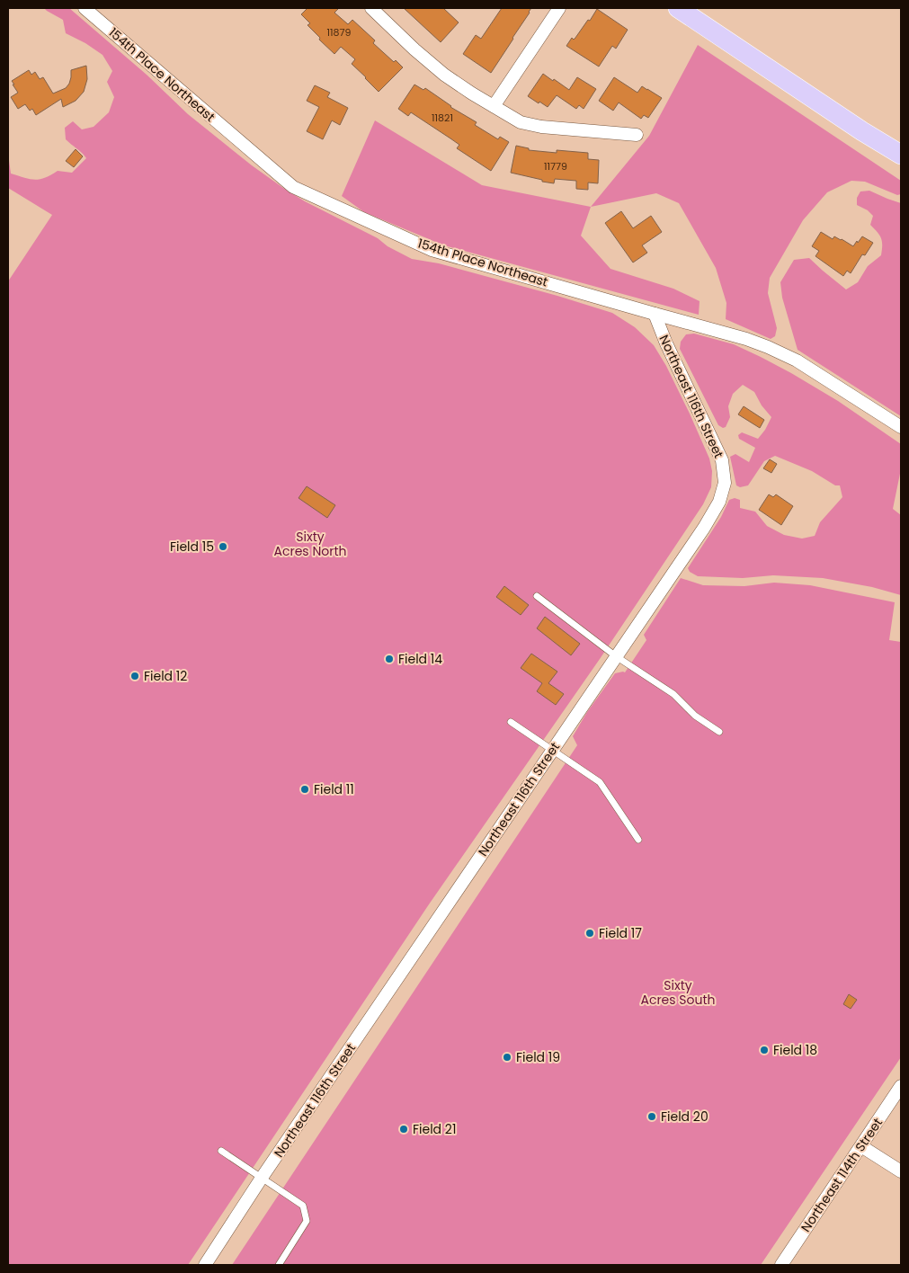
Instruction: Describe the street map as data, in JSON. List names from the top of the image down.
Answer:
{
  "streets": {
    "street": ["154th Place Northeast", "Northeast 116th Street", "Northeast 114th Street"]
  },
  "crossings": [
    ["154th Place Northeast", "Northeast 116th Street"]
  ],
  "parks": ["Sixty Acres North", "Sixty Acres South"],
  "places": [
    "Field 15",
    "Field 14",
    "Field 12",
    "Field 11",
    "Field 17",
    "Field 18",
    "Field 19",
    "Field 20",
    "Field 21"
  ],
  "house_numbers": ["11879", "11821", "11779"]
}
